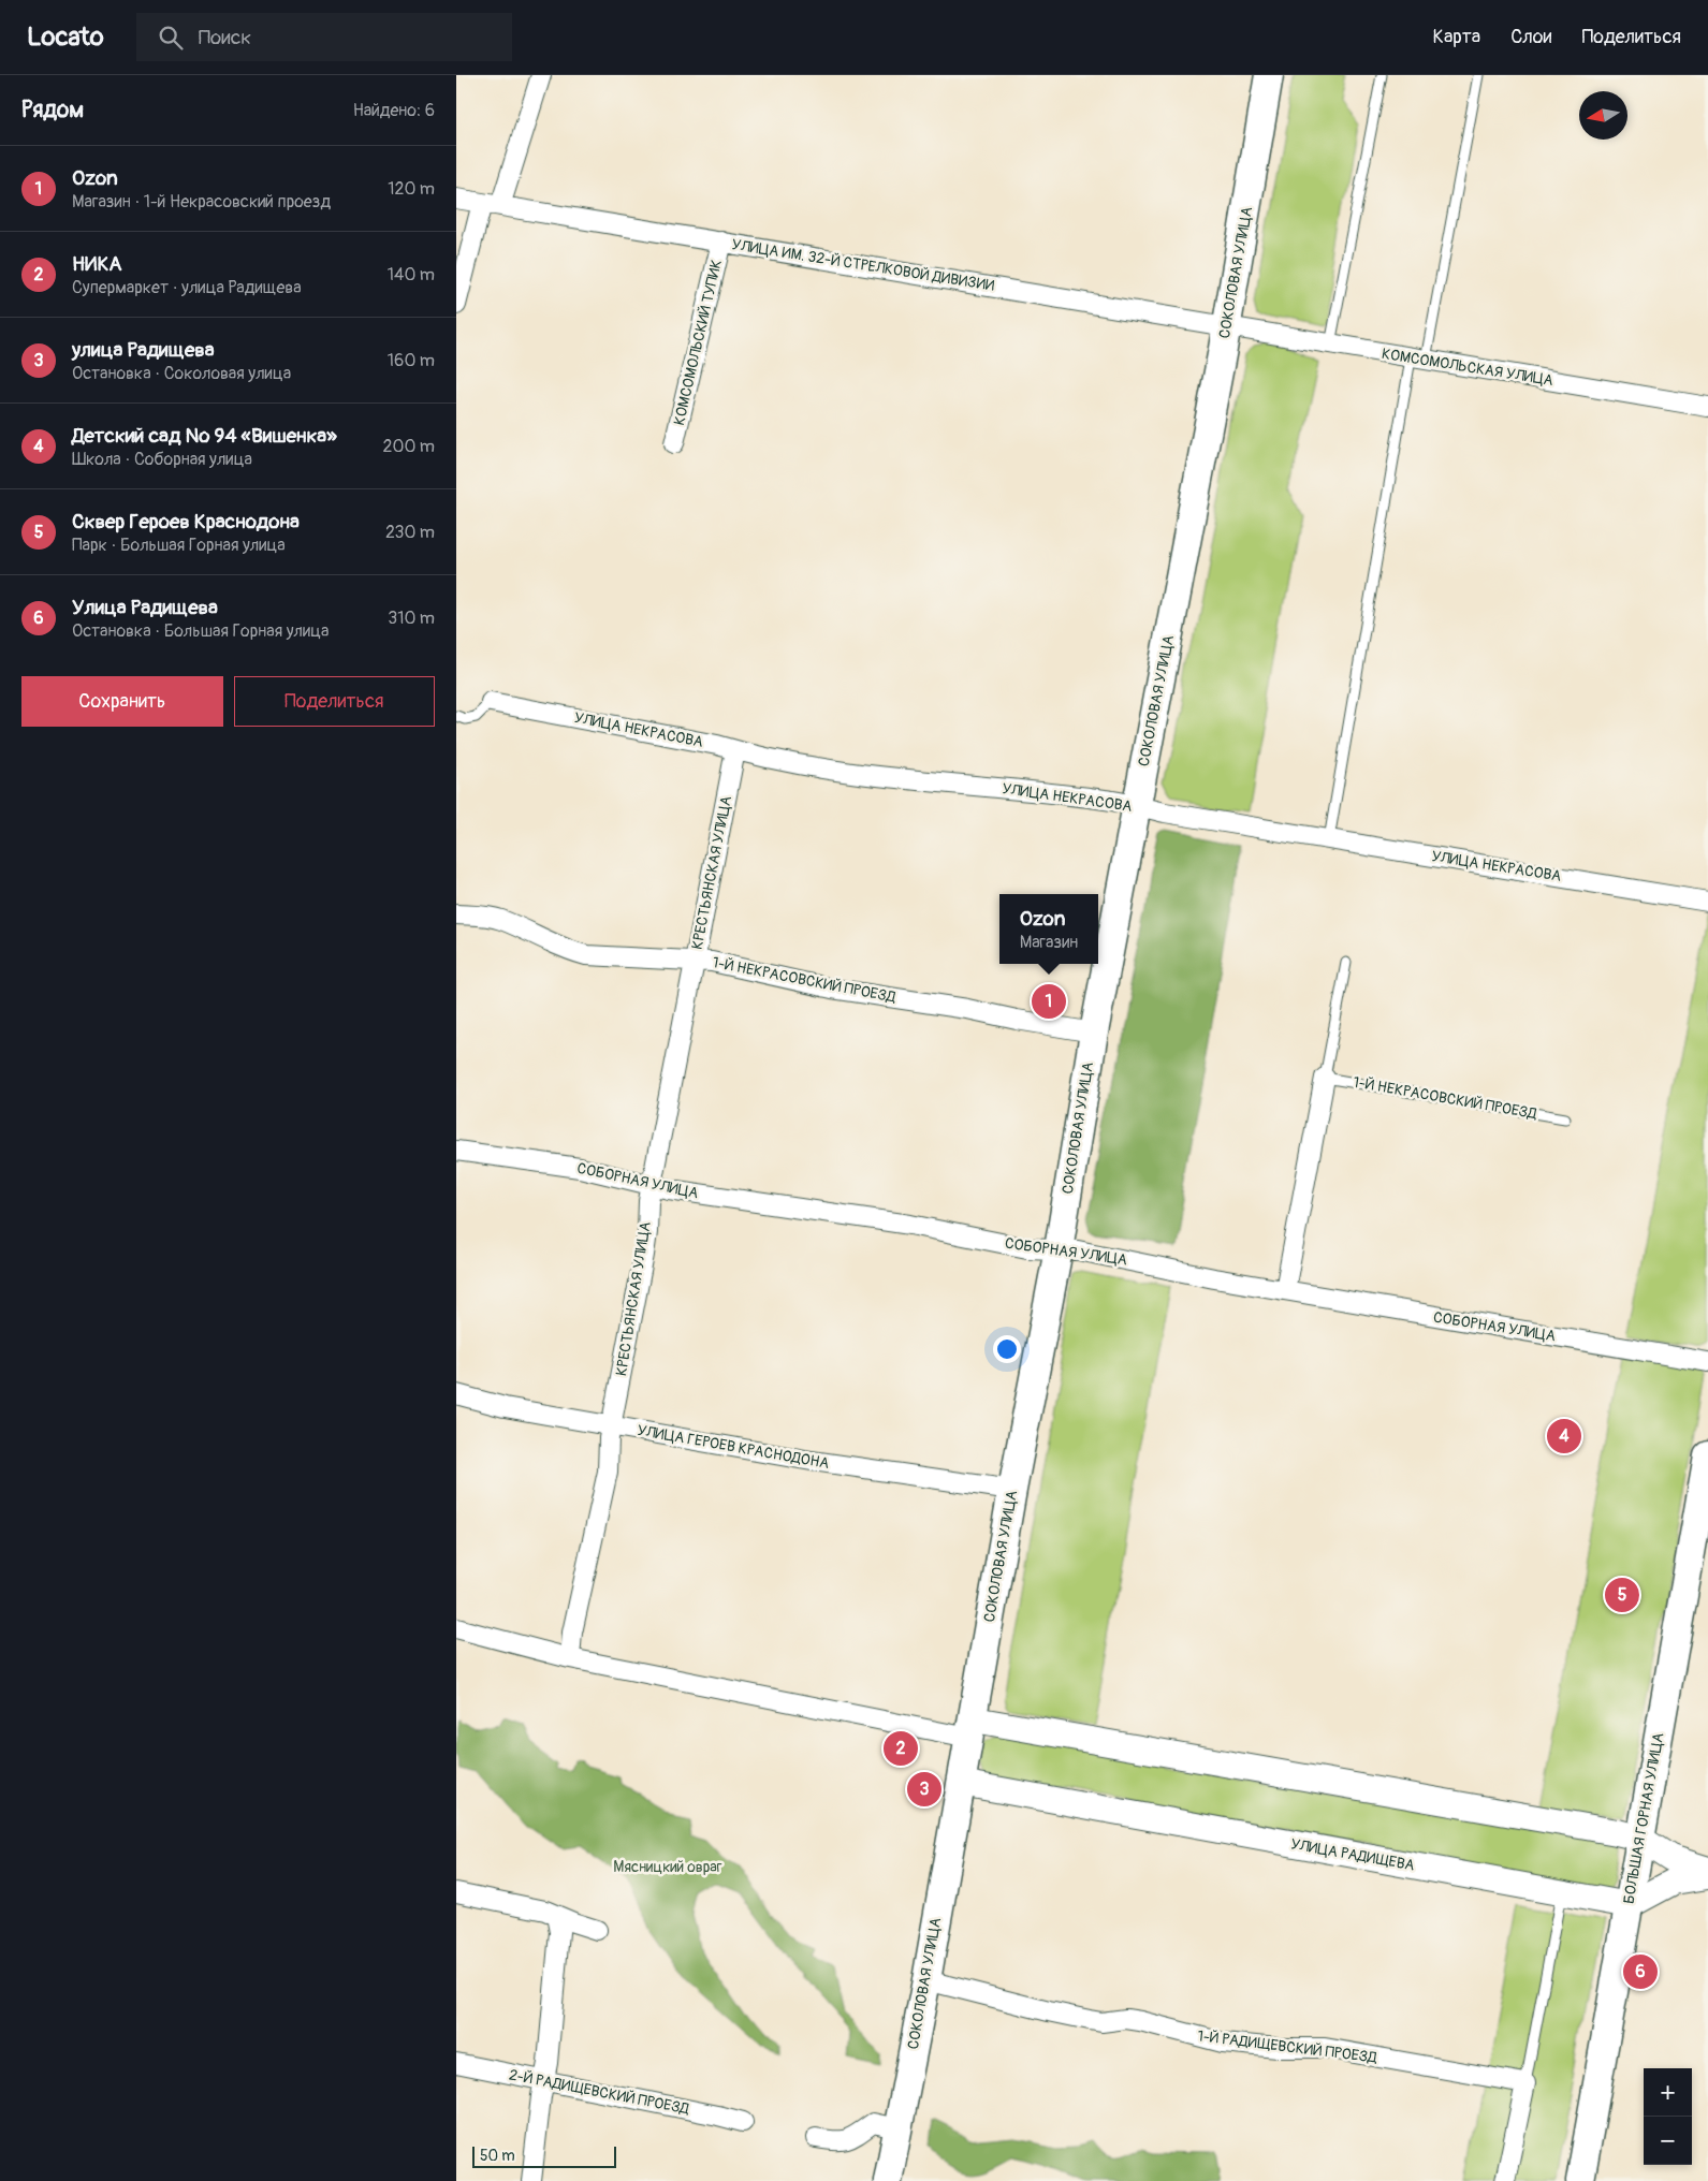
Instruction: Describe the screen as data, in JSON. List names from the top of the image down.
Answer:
{
  "streets": {
    "main road": ["СОКОЛОВАЯ УЛИЦА", "БОЛЬШАЯ ГОРНАЯ УЛИЦА"],
    "street": [
      "УЛИЦА ИМ. 32-Й СТРЕЛКОВОЙ ДИВИЗИИ",
      "КОМСОМОЛЬСКИЙ ТУПИК",
      "КОМСОМОЛЬСКАЯ УЛИЦА",
      "УЛИЦА НЕКРАСОВА",
      "КРЕСТЬЯНСКАЯ УЛИЦА",
      "1-Й НЕКРАСОВСКИЙ ПРОЕЗД",
      "СОБОРНАЯ УЛИЦА",
      "УЛИЦА ГЕРОЕВ КРАСНОДОНА",
      "УЛИЦА РАДИЩЕВА",
      "1-Й РАДИЩЕВСКИЙ ПРОЕЗД",
      "2-Й РАДИЩЕВСКИЙ ПРОЕЗД"
    ]
  },
  "crossings": [
    ["УЛИЦА ИМ. 32-Й СТРЕЛКОВОЙ ДИВИЗИИ", "СОКОЛОВАЯ УЛИЦА"],
    ["УЛИЦА ИМ. 32-Й СТРЕЛКОВОЙ ДИВИЗИИ", "КОМСОМОЛЬСКИЙ ТУПИК"],
    ["УЛИЦА ИМ. 32-Й СТРЕЛКОВОЙ ДИВИЗИИ", "КОМСОМОЛЬСКАЯ УЛИЦА"],
    ["СОКОЛОВАЯ УЛИЦА", "КОМСОМОЛЬСКАЯ УЛИЦА"],
    ["СОКОЛОВАЯ УЛИЦА", "УЛИЦА НЕКРАСОВА"],
    ["СОКОЛОВАЯ УЛИЦА", "1-Й НЕКРАСОВСКИЙ ПРОЕЗД"],
    ["СОКОЛОВАЯ УЛИЦА", "СОБОРНАЯ УЛИЦА"],
    ["СОКОЛОВАЯ УЛИЦА", "УЛИЦА ГЕРОЕВ КРАСНОДОНА"],
    ["СОКОЛОВАЯ УЛИЦА", "УЛИЦА РАДИЩЕВА"],
    ["СОКОЛОВАЯ УЛИЦА", "1-Й РАДИЩЕВСКИЙ ПРОЕЗД"],
    ["УЛИЦА НЕКРАСОВА", "КРЕСТЬЯНСКАЯ УЛИЦА"],
    ["КРЕСТЬЯНСКАЯ УЛИЦА", "1-Й НЕКРАСОВСКИЙ ПРОЕЗД"],
    ["КРЕСТЬЯНСКАЯ УЛИЦА", "СОБОРНАЯ УЛИЦА"],
    ["КРЕСТЬЯНСКАЯ УЛИЦА", "УЛИЦА ГЕРОЕВ КРАСНОДОНА"],
    ["БОЛЬШАЯ ГОРНАЯ УЛИЦА", "УЛИЦА РАДИЩЕВА"]
  ],
  "parks": ["Мясницкий овраг"],
  "scale_bar": "50 m",
  "north": "left",
  "page": {
    "header": "Locato",
    "search": "Поиск",
    "nav": ["Карта", "Слои", "Поделиться"],
    "heading": ["Рядом", "Найдено: 6"],
    "list": [
      {
        "mark": "1",
        "name": "Ozon",
        "note": "Магазин · 1-й Некрасовский проезд",
        "value": "120 m"
      },
      {
        "mark": "2",
        "name": "НИКА",
        "note": "Супермаркет · улица Радищева",
        "value": "140 m"
      },
      {
        "mark": "3",
        "name": "улица Радищева",
        "note": "Остановка · Соколовая улица",
        "value": "160 m"
      },
      {
        "mark": "4",
        "name": "Детский сад № 94 «Вишенка»",
        "note": "Школа · Соборная улица",
        "value": "200 m"
      },
      {
        "mark": "5",
        "name": "Сквер Героев Краснодона",
        "note": "Парк · Большая Горная улица",
        "value": "230 m"
      },
      {
        "mark": "6",
        "name": "Улица Радищева",
        "note": "Остановка · Большая Горная улица",
        "value": "310 m"
      }
    ],
    "buttons": ["Сохранить", "Поделиться"],
    "popup": ["Ozon", "Магазин"],
    "pins": [
      "1",
      "4",
      "5",
      "2",
      "3",
      "6"
    ],
    "map_buttons": ["+", "−"],
    "scale": "50 m"
  }
}
